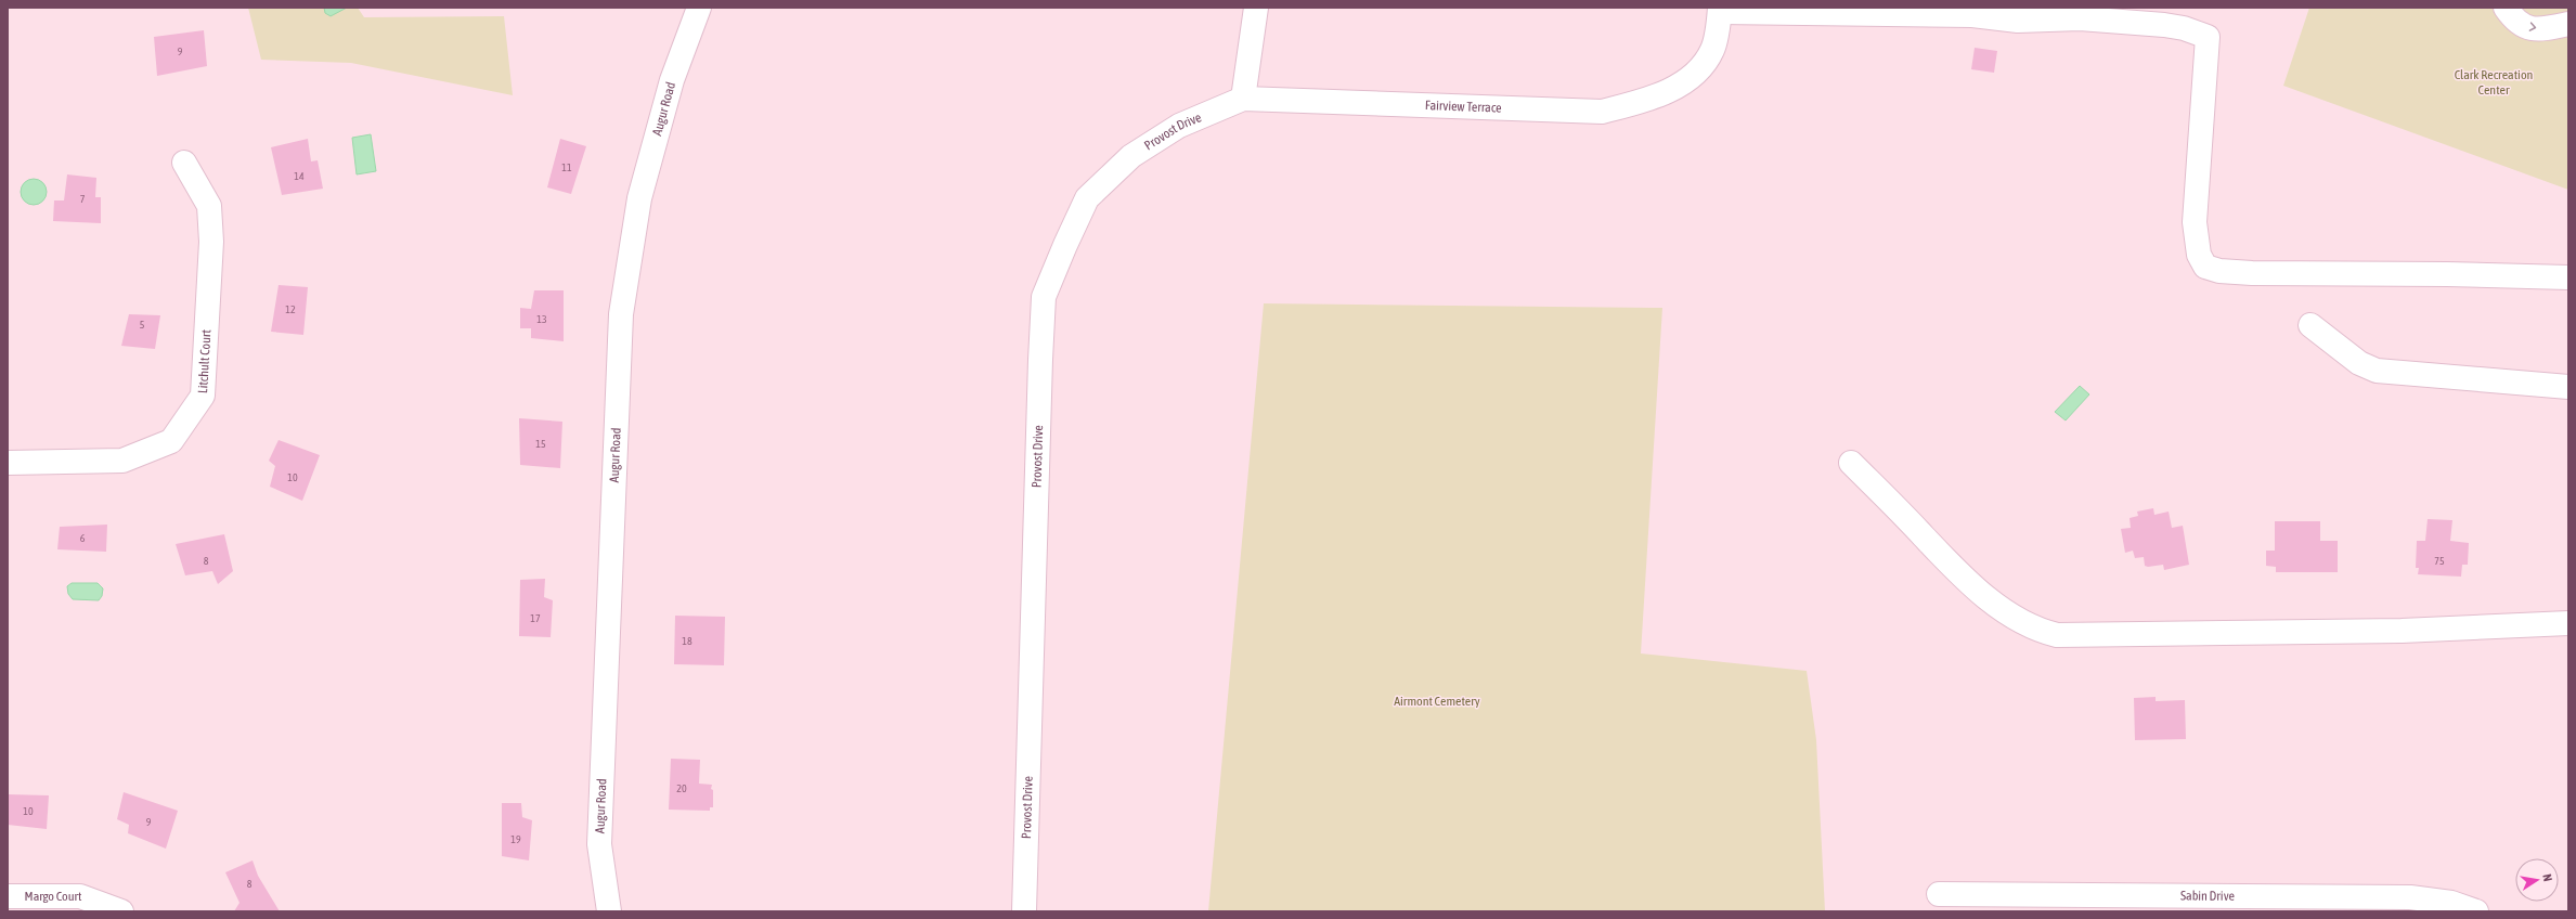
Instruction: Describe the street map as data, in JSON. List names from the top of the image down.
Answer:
{
  "streets": {
    "street": [
      "Fairview Terrace",
      "Augur Road",
      "Provost Drive",
      "Litchult Court",
      "Sabin Drive",
      "Margo Court"
    ]
  },
  "crossings": [
    ["Fairview Terrace", "Provost Drive"]
  ],
  "parks": ["Clark Recreation Center", "Airmont Cemetery"],
  "house_numbers": [
    "9",
    "11",
    "14",
    "7",
    "12",
    "13",
    "5",
    "15",
    "10",
    "6",
    "8",
    "75",
    "17",
    "18",
    "20",
    "10",
    "9",
    "19",
    "8"
  ],
  "north": "right"
}
